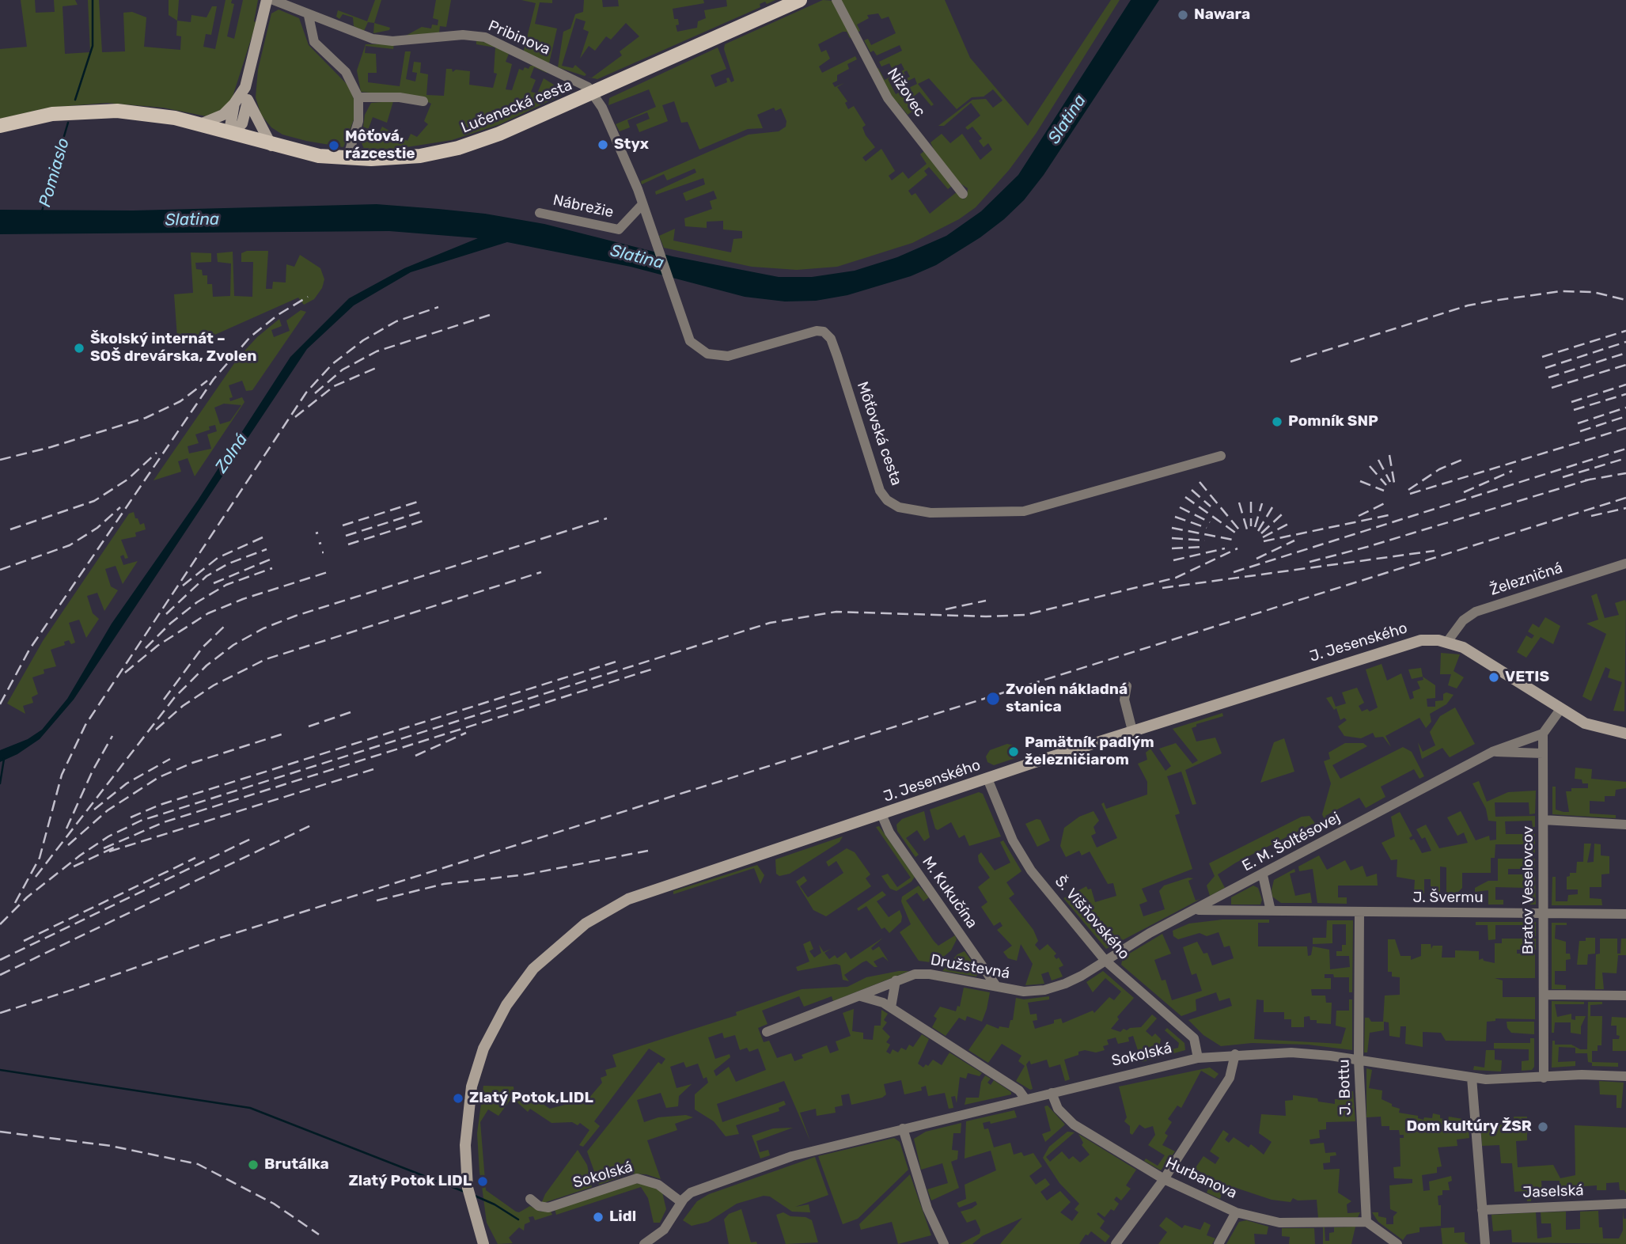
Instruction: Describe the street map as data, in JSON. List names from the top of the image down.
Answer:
{
  "streets": {
    "main road": ["Lučenecká cesta"],
    "street": [
      "Pribinova",
      "Nižovec",
      "Nábrežie",
      "Môťovská cesta",
      "Železničná",
      "J. Jesenského",
      "E. M. Šoltésovej",
      "Bratov Veselovcov",
      "M. Kukučína",
      "J. Švermu",
      "Š. Višňovského",
      "Družstevná",
      "Sokolská",
      "J. Bottu",
      "Hurbanova",
      "Jaselská"
    ]
  },
  "crossings": [
    ["Pribinova", "Lučenecká cesta"],
    ["Pribinova", "Nábrežie"],
    ["Pribinova", "Môťovská cesta"],
    ["Železničná", "J. Jesenského"],
    ["J. Jesenského", "M. Kukučína"],
    ["J. Jesenského", "Š. Višňovského"],
    ["E. M. Šoltésovej", "Bratov Veselovcov"],
    ["E. M. Šoltésovej", "J. Švermu"],
    ["E. M. Šoltésovej", "Š. Višňovského"],
    ["E. M. Šoltésovej", "Družstevná"],
    ["Bratov Veselovcov", "J. Švermu"],
    ["Bratov Veselovcov", "Sokolská"],
    ["M. Kukučína", "Družstevná"],
    ["J. Švermu", "J. Bottu"],
    ["Š. Višňovského", "Družstevná"],
    ["Š. Višňovského", "Sokolská"],
    ["Sokolská", "J. Bottu"],
    ["Sokolská", "Hurbanova"],
    ["J. Bottu", "Hurbanova"]
  ],
  "water": ["Slatina", "Pomiaslo", "Zolná"],
  "places": [
    "Nawara",
    "Styx",
    "Môťová, rázcestie",
    "Školský internát – SOŠ drevárska, Zvolen",
    "Pomník SNP",
    "VETIS",
    "Zvolen nákladná stanica",
    "Pamätník padlým železničiarom",
    "Zlatý Potok,LIDL",
    "Dom kultúry ŽSR",
    "Brutálka",
    "Zlatý Potok LIDL",
    "Lidl"
  ]
}
